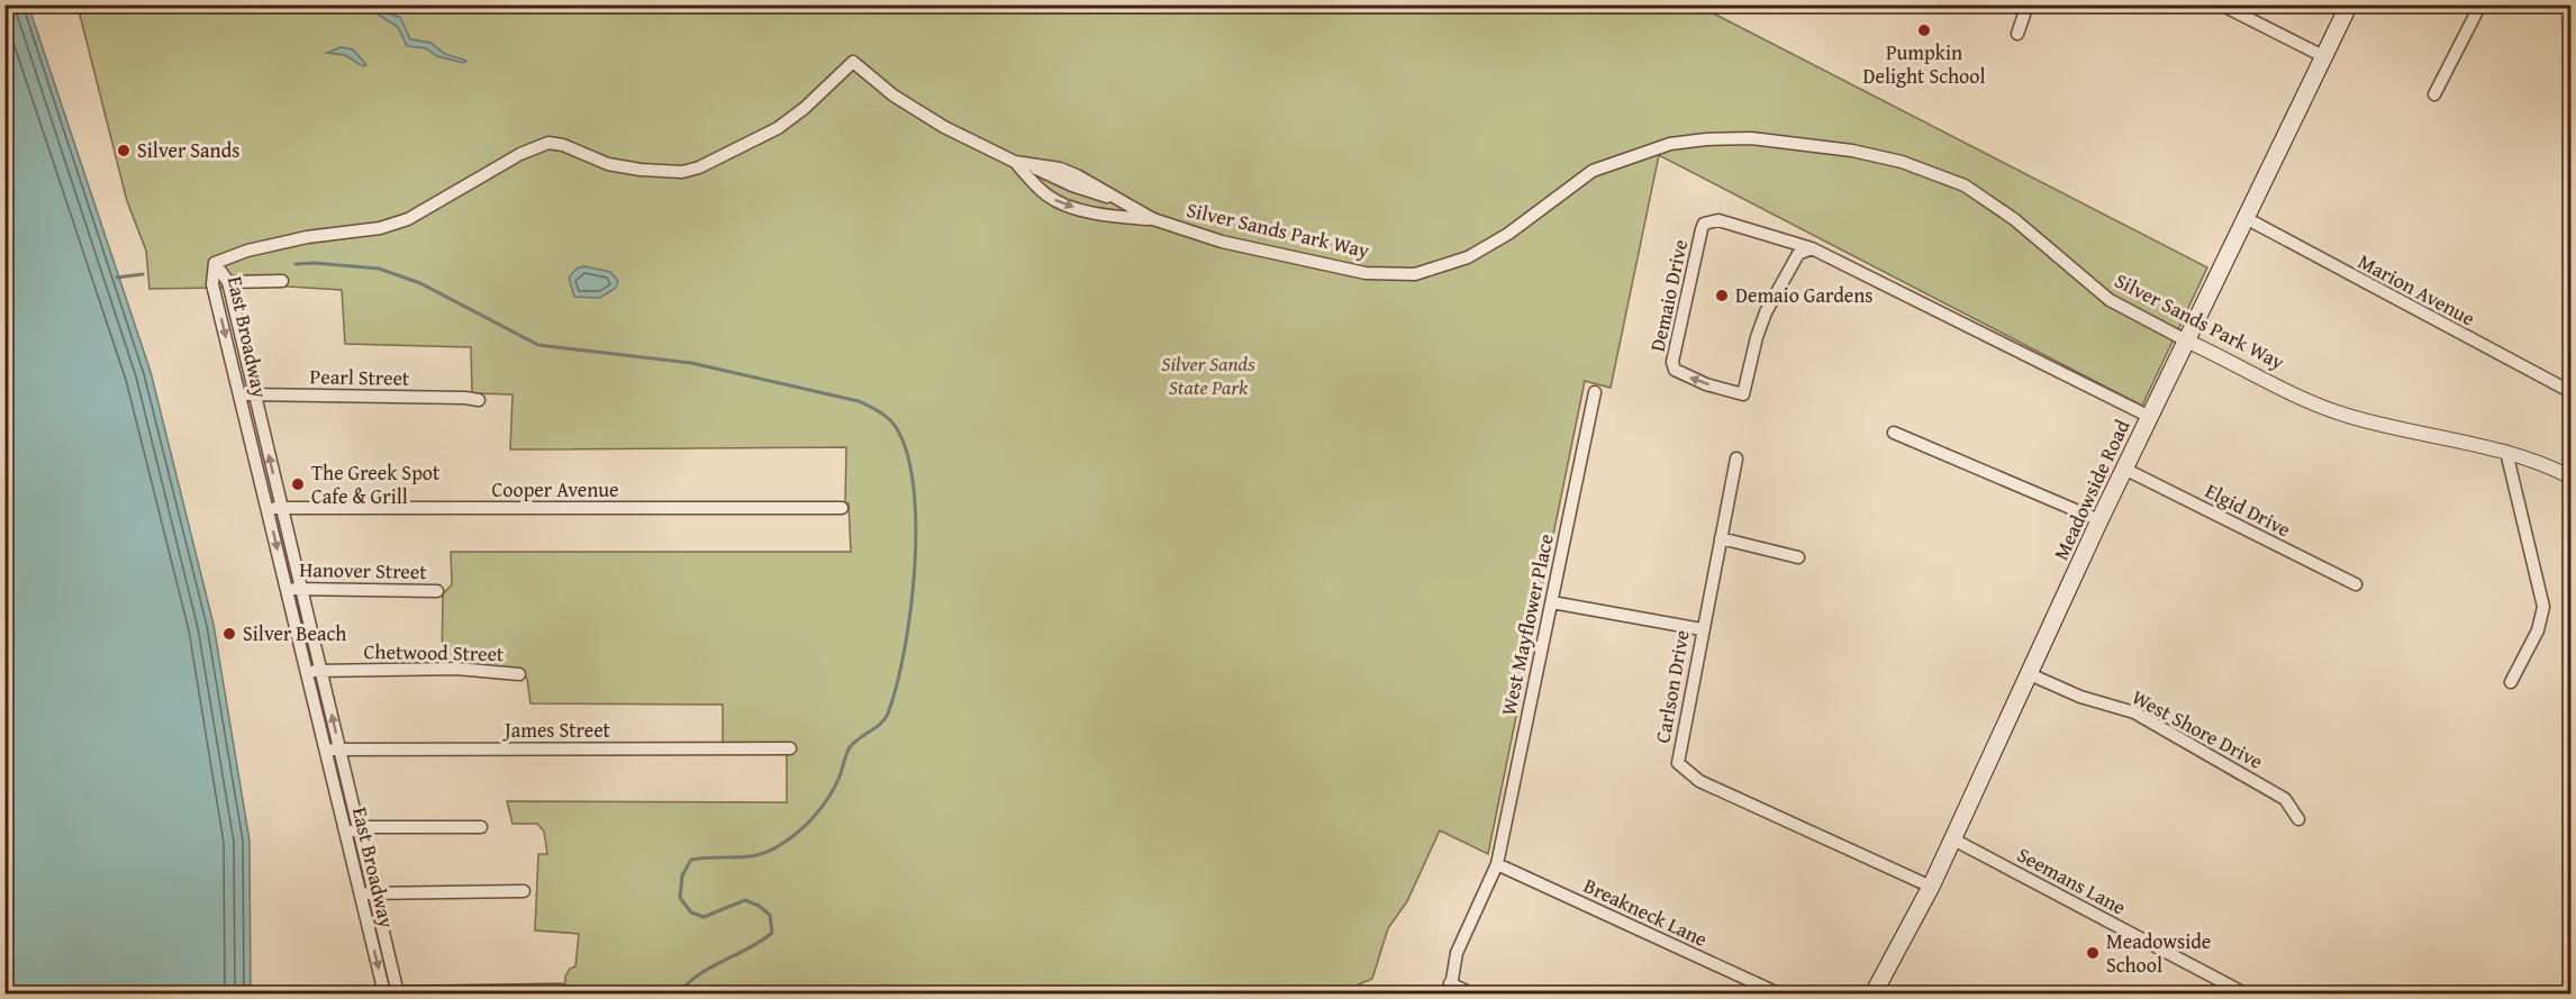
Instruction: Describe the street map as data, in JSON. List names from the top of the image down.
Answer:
{
  "streets": {
    "main road": ["Meadowside Road"],
    "street": [
      "Silver Sands Park Way",
      "Marion Avenue",
      "Demaio Drive",
      "East Broadway",
      "Pearl Street",
      "Cooper Avenue",
      "Elgid Drive",
      "Hanover Street",
      "West Mayflower Place",
      "Chetwood Street",
      "Carlson Drive",
      "West Shore Drive",
      "James Street",
      "Seemans Lane",
      "Breakneck Lane"
    ]
  },
  "crossings": [
    ["Silver Sands Park Way", "East Broadway"],
    ["Silver Sands Park Way", "Meadowside Road"],
    ["Marion Avenue", "Meadowside Road"],
    ["Demaio Drive", "Meadowside Road"],
    ["East Broadway", "Pearl Street"],
    ["East Broadway", "Cooper Avenue"],
    ["East Broadway", "Hanover Street"],
    ["East Broadway", "Chetwood Street"],
    ["East Broadway", "James Street"],
    ["Meadowside Road", "Elgid Drive"],
    ["Meadowside Road", "Carlson Drive"],
    ["Meadowside Road", "West Shore Drive"],
    ["Meadowside Road", "Seemans Lane"],
    ["West Mayflower Place", "Breakneck Lane"]
  ],
  "parks": ["Silver Sands State Park"],
  "places": [
    "Pumpkin Delight School",
    "Silver Sands",
    "Demaio Gardens",
    "The Greek Spot Cafe & Grill",
    "Silver Beach",
    "Meadowside School"
  ]
}
